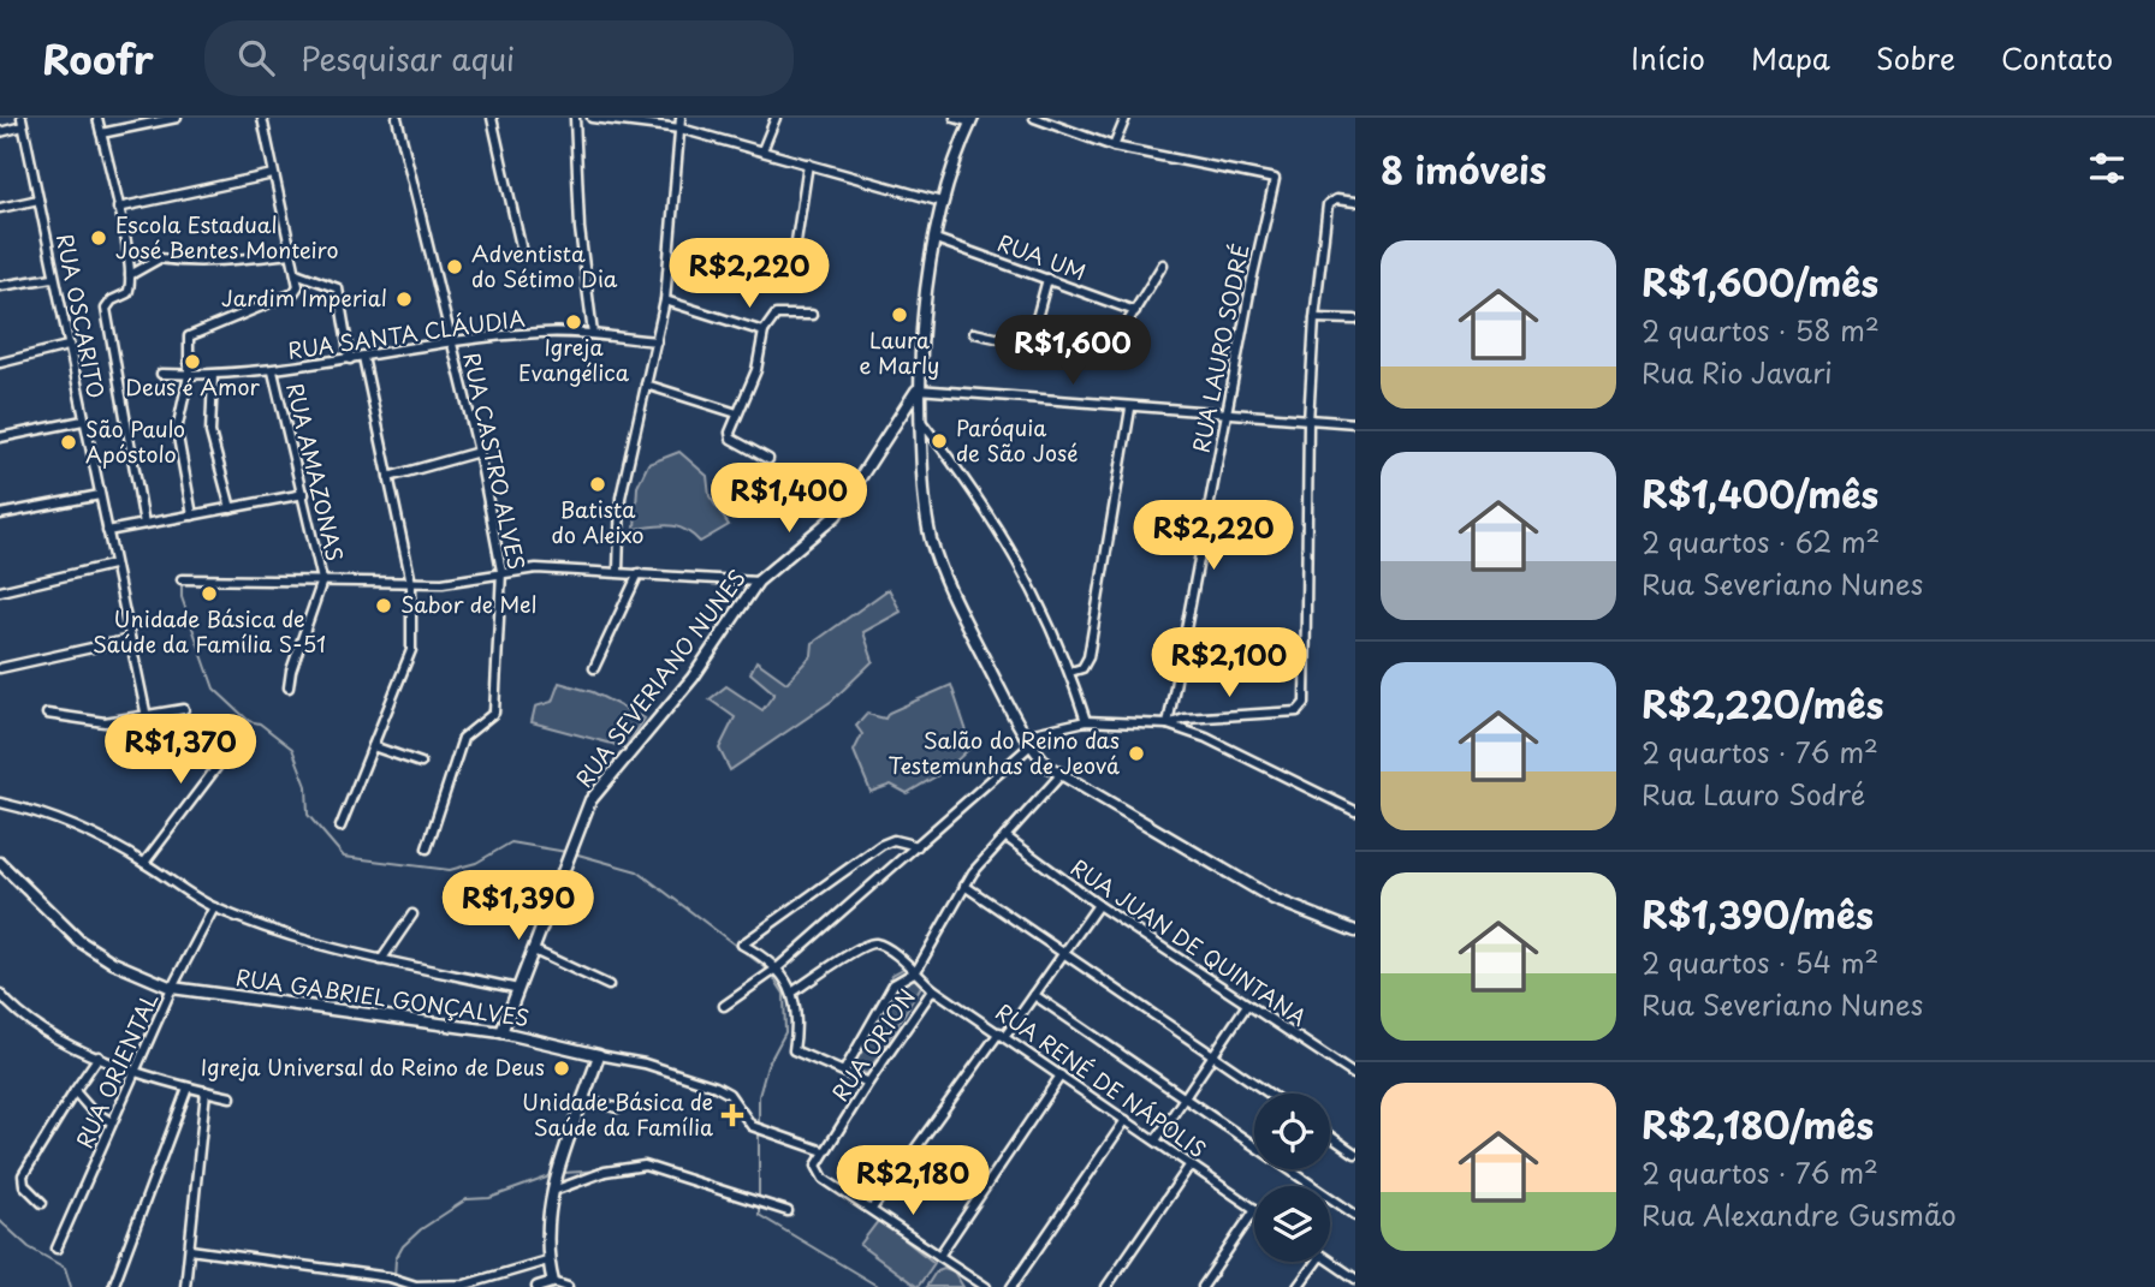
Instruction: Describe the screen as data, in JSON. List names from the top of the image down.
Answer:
{
  "streets": {
    "street": [
      "RUA UM",
      "RUA OSCARITO",
      "RUA SANTA CLÁUDIA",
      "RUA LAURO SODRÉ",
      "RUA CASTRO ALVES",
      "RUA AMAZONAS",
      "RUA SEVERIANO NUNES",
      "RUA JUAN DE QUINTANA",
      "RUA GABRIEL GONÇALVES",
      "RUA ORION",
      "RUA ORIENTAL",
      "RUA RENÉ DE NÁPOLIS"
    ]
  },
  "crossings": [
    ["RUA SANTA CLÁUDIA", "RUA CASTRO ALVES"],
    ["RUA SANTA CLÁUDIA", "RUA AMAZONAS"],
    ["RUA SEVERIANO NUNES", "RUA GABRIEL GONÇALVES"],
    ["RUA GABRIEL GONÇALVES", "RUA ORION"],
    ["RUA GABRIEL GONÇALVES", "RUA ORIENTAL"],
    ["RUA ORION", "RUA RENÉ DE NÁPOLIS"]
  ],
  "places": {
    "other": [
      "Escola Estadual José Bentes Monteiro",
      "Adventista do Sétimo Dia",
      "Jardim Imperial",
      "Laura e Marly",
      "Igreja Evangélica",
      "Deus é Amor",
      "Paróquia de São José",
      "São Paulo Apóstolo",
      "Batista do Aleixo",
      "Unidade Básica de Saúde da Família S-51",
      "Sabor de Mel",
      "Salão do Reino das Testemunhas de Jeová",
      "Igreja Universal do Reino de Deus"
    ],
    "health": ["Unidade Básica de Saúde da Família"]
  },
  "page": {
    "header": "Roofr",
    "search": "Pesquisar aqui",
    "nav": [
      "Início",
      "Mapa",
      "Sobre",
      "Contato"
    ],
    "heading": "8 imóveis",
    "list": [
      {
        "name": "R$1,600/mês",
        "note": "2 quartos · 58 m² · Rua Rio Javari"
      },
      {
        "name": "R$1,400/mês",
        "note": "2 quartos · 62 m² · Rua Severiano Nunes"
      },
      {
        "name": "R$2,220/mês",
        "note": "2 quartos · 76 m² · Rua Lauro Sodré"
      },
      {
        "name": "R$1,390/mês",
        "note": "2 quartos · 54 m² · Rua Severiano Nunes"
      },
      {
        "name": "R$2,180/mês",
        "note": "2 quartos · 76 m² · Rua Alexandre Gusmão"
      }
    ],
    "price": [
      "R$2,220",
      "R$1,600",
      "R$1,400",
      "R$2,220",
      "R$2,100",
      "R$1,370",
      "R$1,390",
      "R$2,180"
    ]
  }
}
